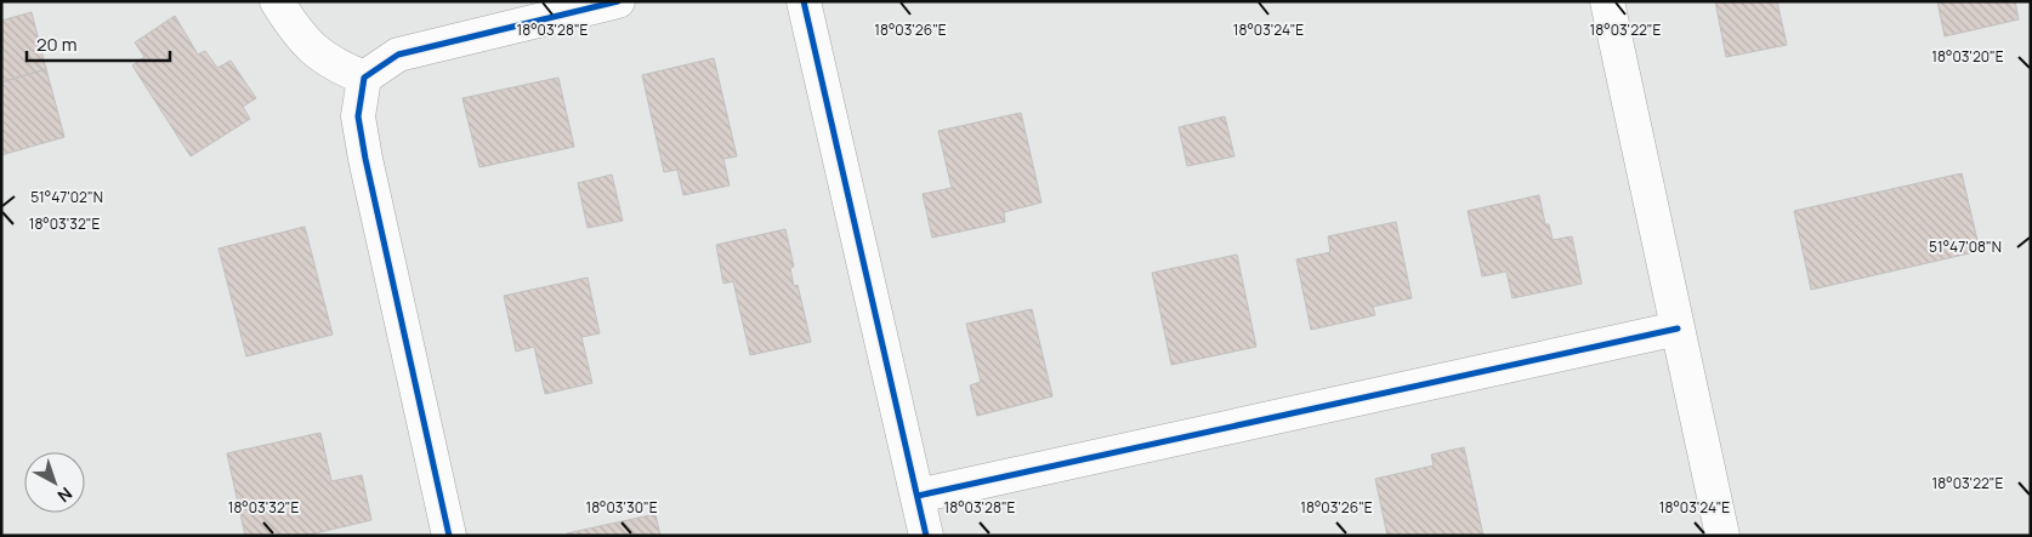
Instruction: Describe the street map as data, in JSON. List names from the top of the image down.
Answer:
{
  "scale_bar": "20 m",
  "north": "bottom right",
  "coordinates": [
    "18°03'28\"E",
    "18°03'26\"E",
    "18°03'24\"E",
    "18°03'22\"E",
    "18°03'20\"E",
    "51°47'02\"N",
    "18°03'32\"E",
    "51°47'08\"N",
    "18°03'30\"E"
  ]
}
